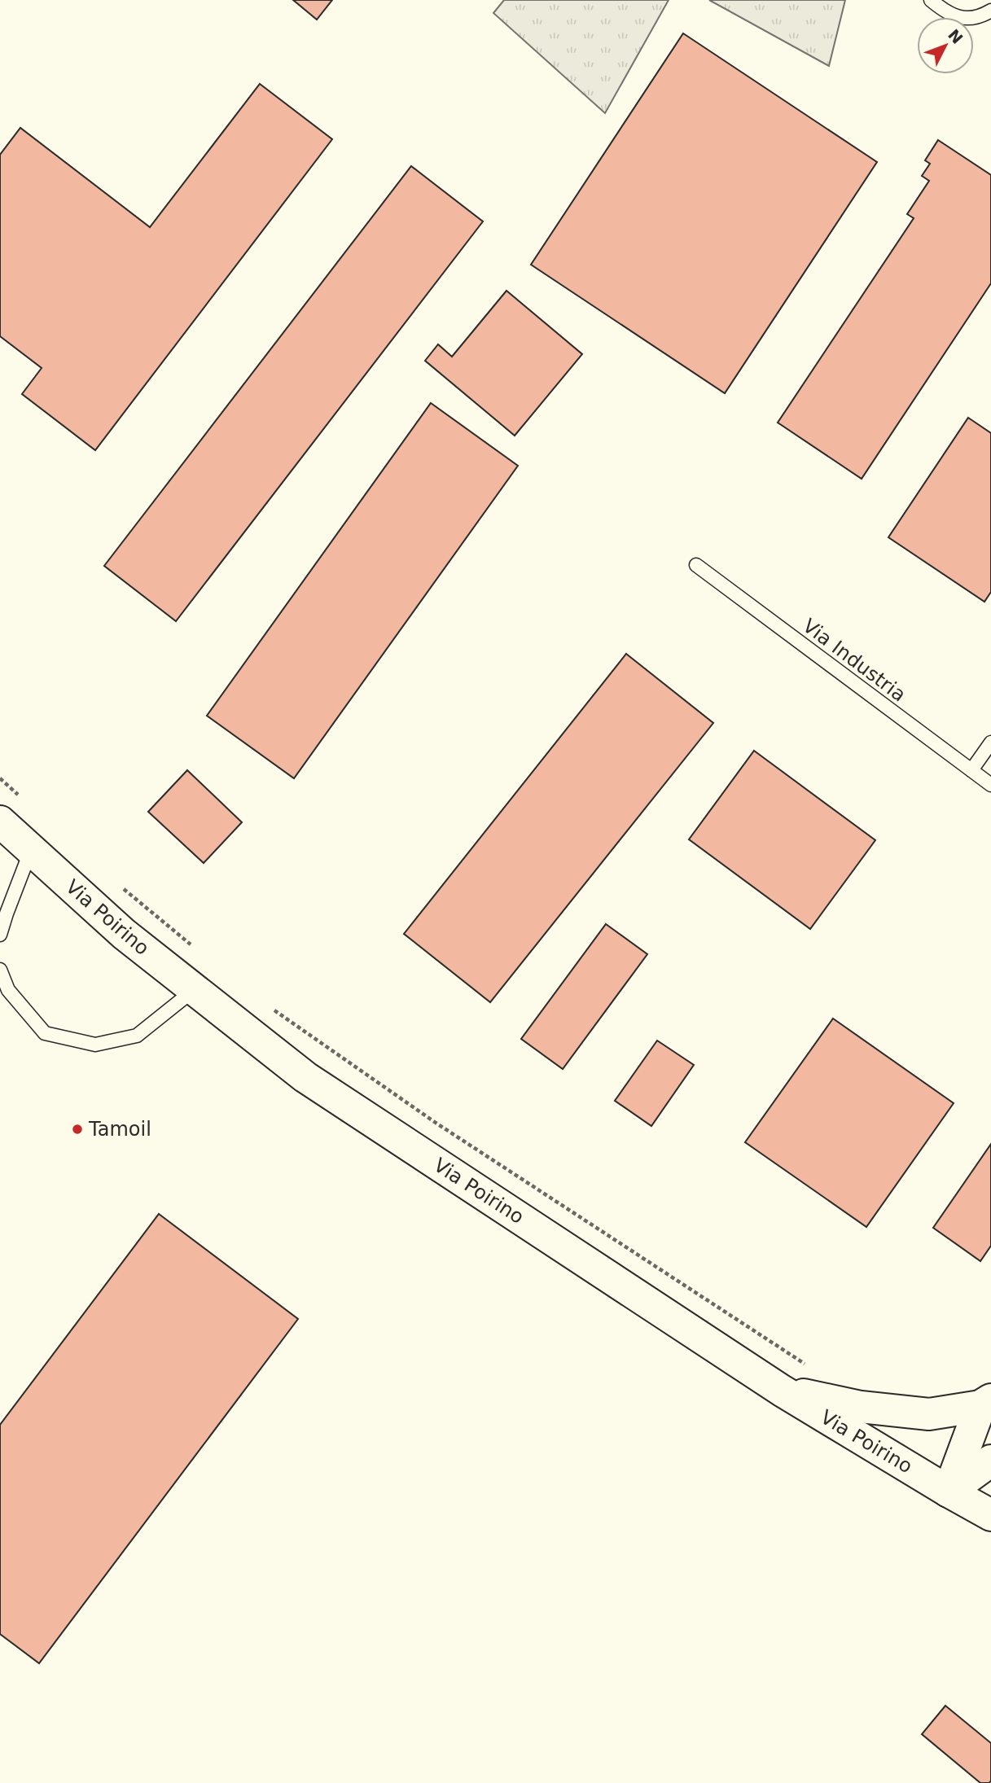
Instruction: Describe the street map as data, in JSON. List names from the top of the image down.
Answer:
{
  "streets": {
    "main road": ["Via Poirino"],
    "lane": ["Via Industria"]
  },
  "places": ["Tamoil"],
  "north": "top right"
}
